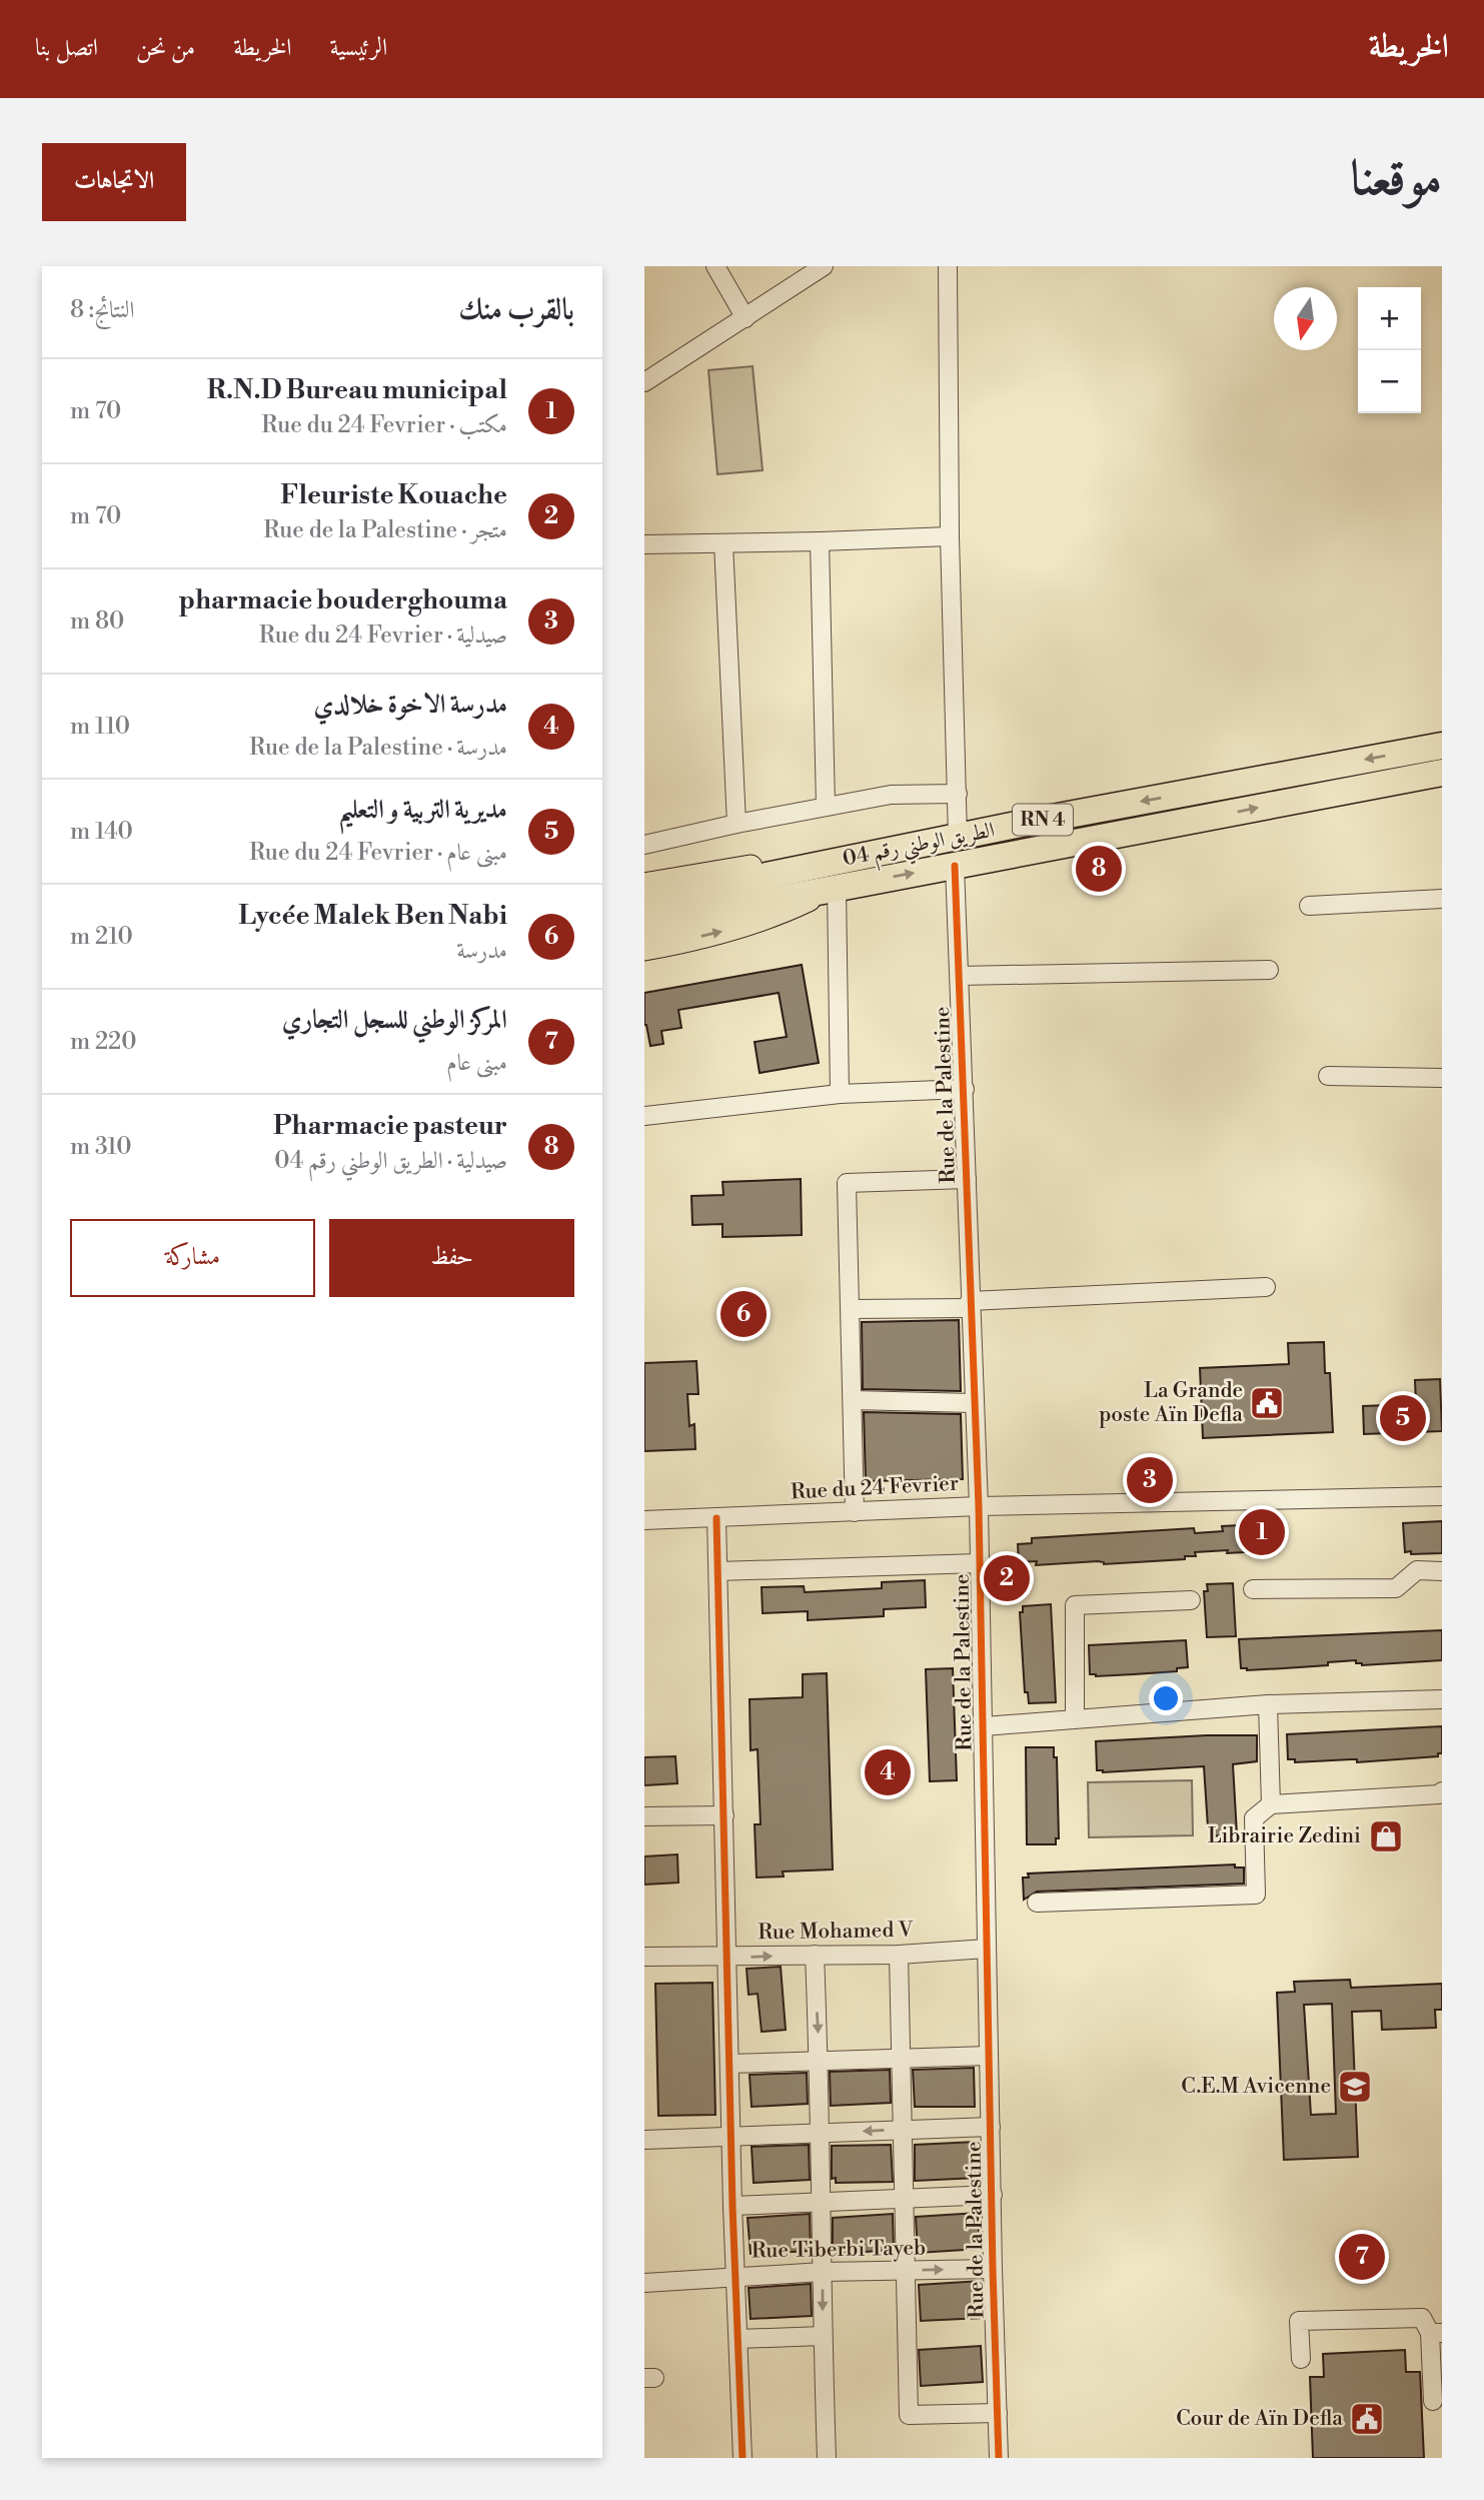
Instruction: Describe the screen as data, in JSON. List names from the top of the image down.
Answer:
{
  "streets": {
    "highway": ["RN 4", "الطريق الوطني رقم 04"],
    "street": [
      "Rue de la Palestine",
      "Rue du 24 Fevrier",
      "Rue Mohamed V",
      "Rue Tiberbi Tayeb"
    ]
  },
  "crossings": [
    ["RN 4", "الطريق الوطني رقم 04"],
    ["الطريق الوطني رقم 04", "Rue de la Palestine"],
    ["Rue de la Palestine", "Rue du 24 Fevrier"],
    ["Rue de la Palestine", "Rue Mohamed V"],
    ["Rue de la Palestine", "Rue Tiberbi Tayeb"]
  ],
  "places": {
    "public building": ["La Grande poste Aïn Defla", "Cour de Aïn Defla"],
    "shop": ["Librairie Zedini"],
    "school or university": ["C.E.M Avicenne"]
  },
  "north": "bottom",
  "page": {
    "header": "الخريطة",
    "nav": [
      "الرئيسية",
      "الخريطة",
      "من نحن",
      "اتصل بنا"
    ],
    "title": "موقعنا",
    "buttons": [
      "الاتجاهات",
      ["حفظ", "مشاركة"]
    ],
    "heading": ["بالقرب منك", "النتائج: 8"],
    "map_buttons": ["+", "−"],
    "list": [
      {
        "mark": "1",
        "name": "R.N.D Bureau municipal",
        "note": "مكتب · Rue du 24 Fevrier",
        "value": "70 m"
      },
      {
        "mark": "2",
        "name": "Fleuriste Kouache",
        "note": "متجر · Rue de la Palestine",
        "value": "70 m"
      },
      {
        "mark": "3",
        "name": "pharmacie bouderghouma",
        "note": "صيدلية · Rue du 24 Fevrier",
        "value": "80 m"
      },
      {
        "mark": "4",
        "name": "مدرسة الاخوة خلالدي",
        "note": "مدرسة · Rue de la Palestine",
        "value": "110 m"
      },
      {
        "mark": "5",
        "name": "مديرية التربية و التعليم",
        "note": "مبنى عام · Rue du 24 Fevrier",
        "value": "140 m"
      },
      {
        "mark": "6",
        "name": "Lycée Malek Ben Nabi",
        "note": "مدرسة",
        "value": "210 m"
      },
      {
        "mark": "7",
        "name": "المركز الوطني للسجل التجاري",
        "note": "مبنى عام",
        "value": "220 m"
      },
      {
        "mark": "8",
        "name": "Pharmacie pasteur",
        "note": "صيدلية · الطريق الوطني رقم 04",
        "value": "310 m"
      }
    ],
    "pins": [
      "8",
      "6",
      "5",
      "3",
      "1",
      "2",
      "4",
      "7"
    ]
  }
}
